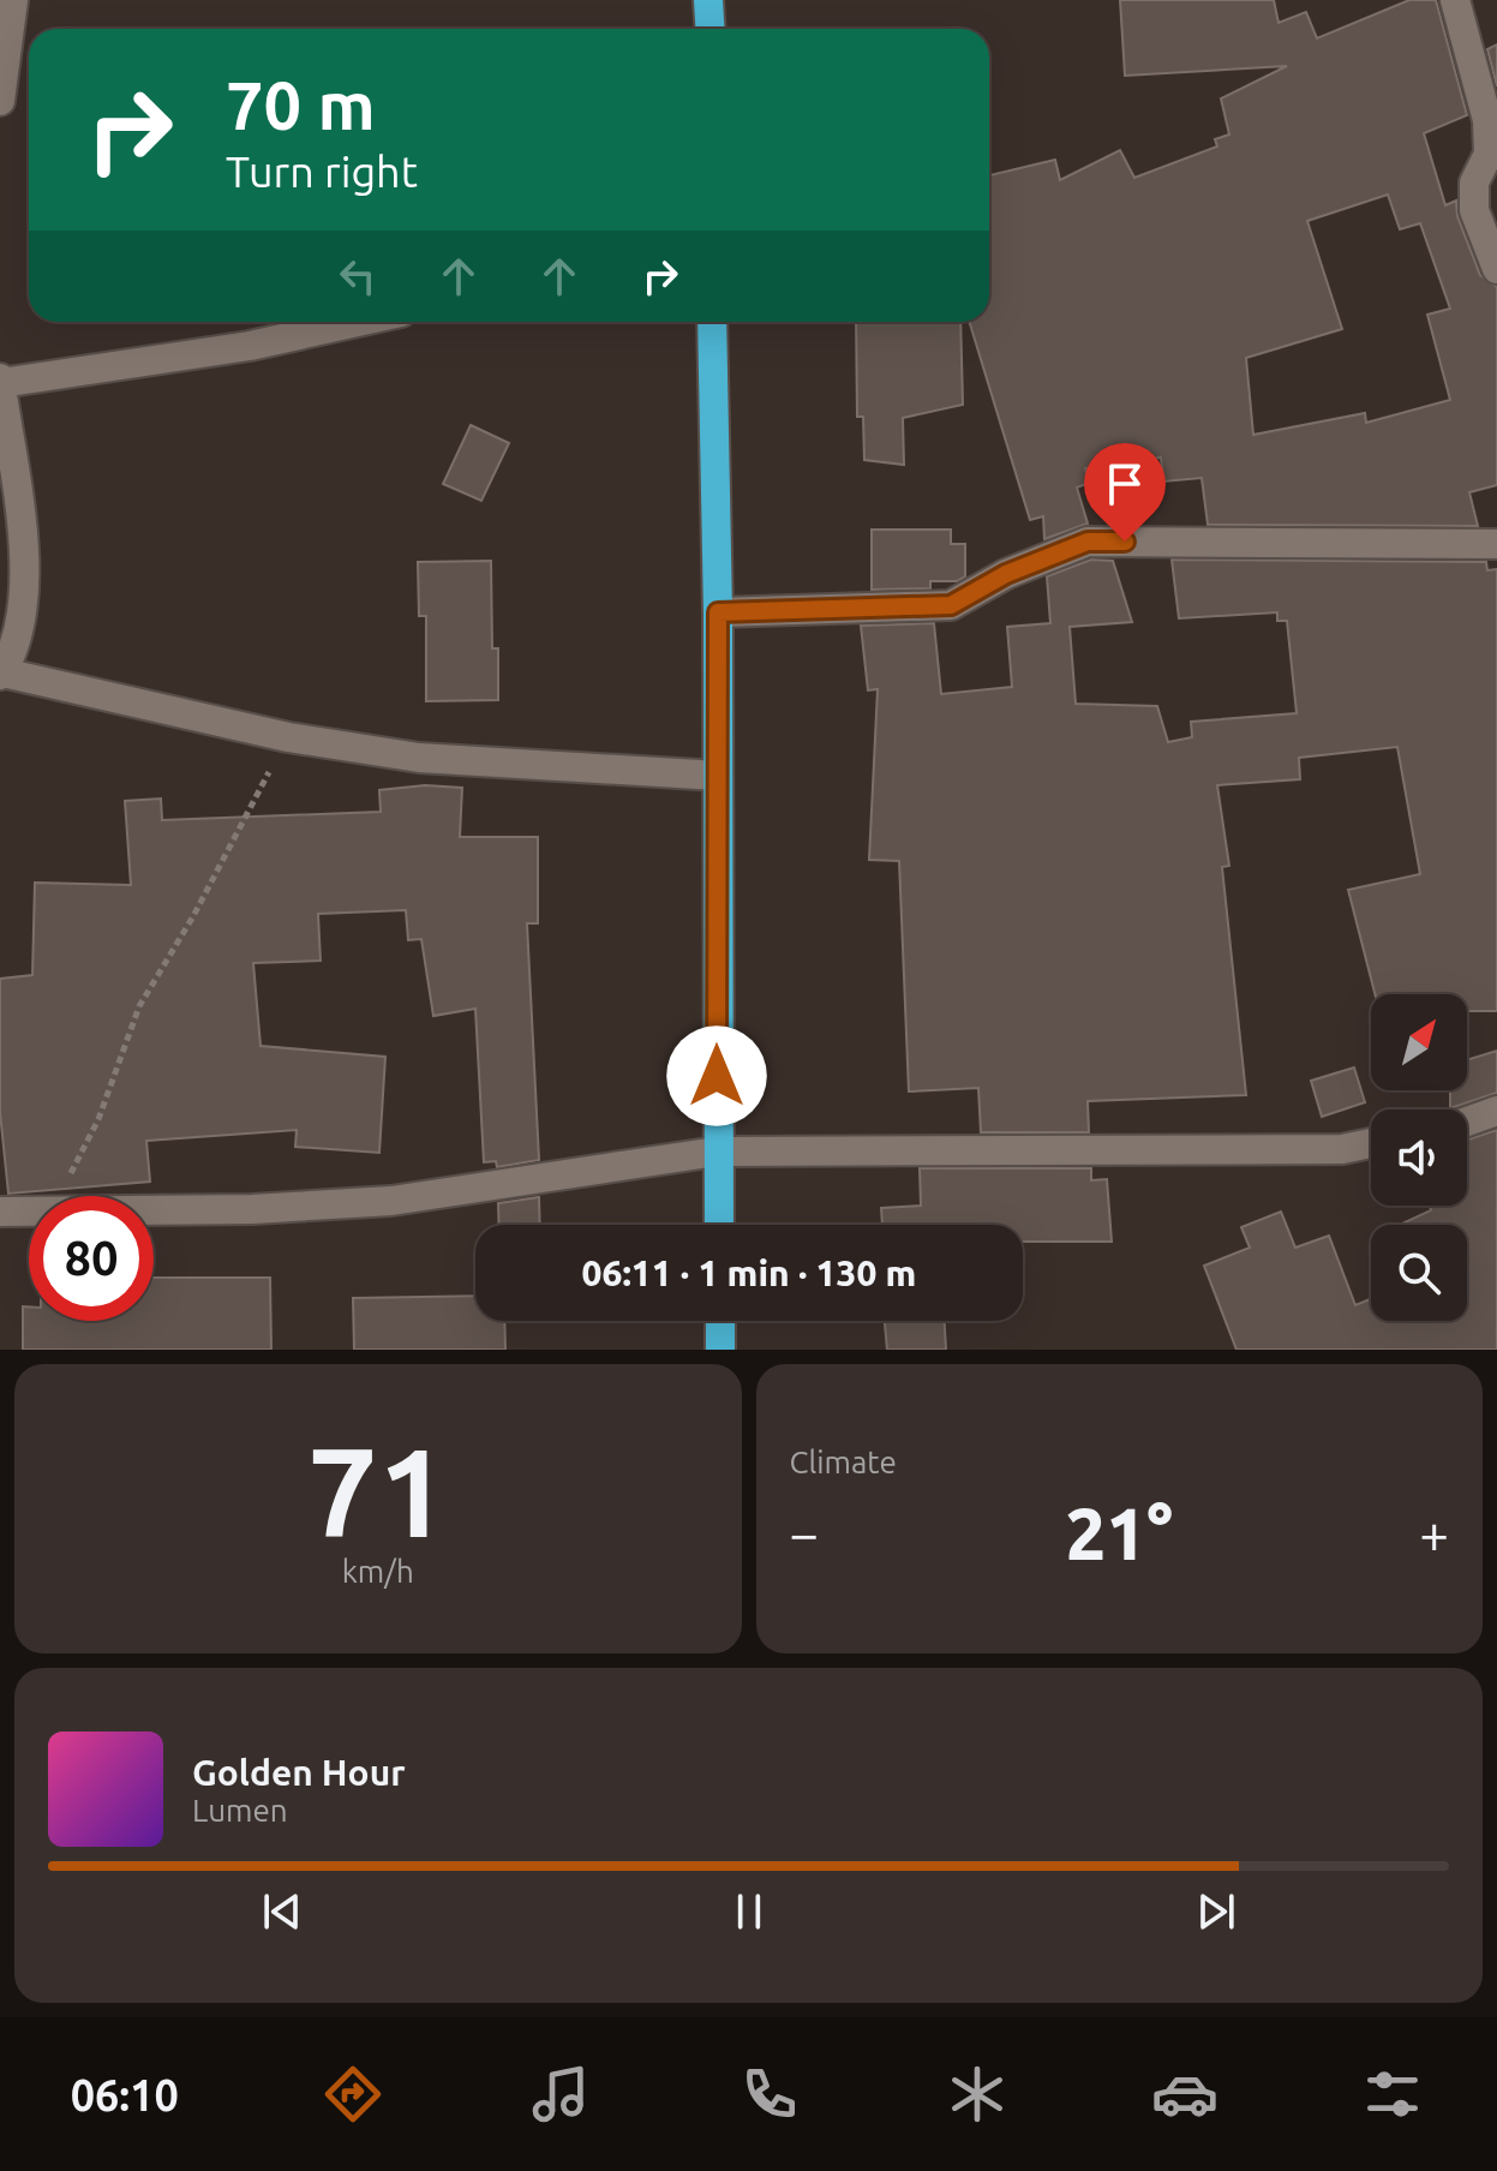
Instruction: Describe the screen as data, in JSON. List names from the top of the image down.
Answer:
{
  "north": "top right",
  "page": {
    "turn": ["70 m", "Turn right"],
    "limit": "80",
    "trip": "06:11 · 1 min · 130 m",
    "tile": [
      ["71", "km/h"],
      "Climate"
    ],
    "heat": ["−", "21°", "+"],
    "song": ["Golden Hour", "Lumen"],
    "tabs": "06:10"
  }
}
